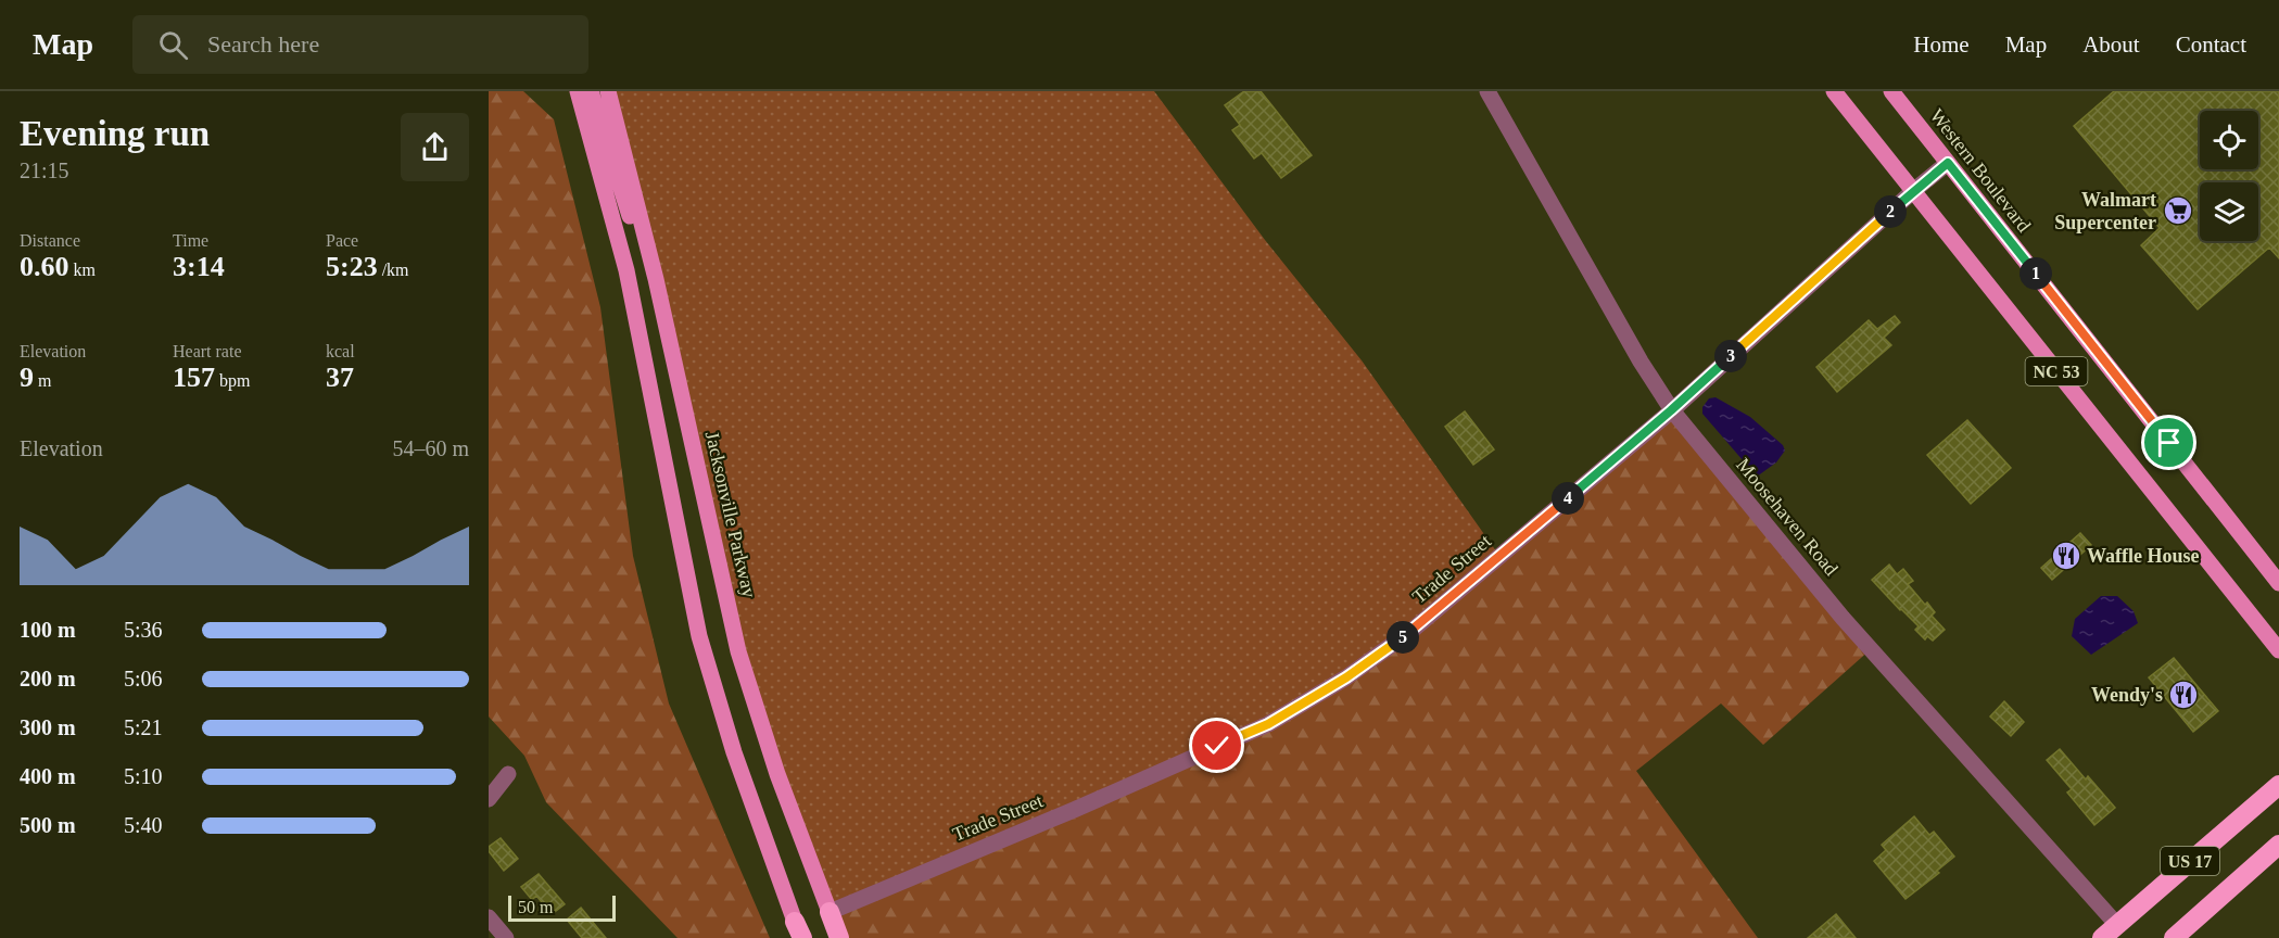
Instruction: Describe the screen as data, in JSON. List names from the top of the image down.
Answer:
{
  "streets": {
    "highway": ["Jacksonville Parkway", "US 17"],
    "main road": ["Western Boulevard", "NC 53"],
    "street": ["Moosehaven Road", "Trade Street"]
  },
  "crossings": [
    ["Western Boulevard", "Trade Street"],
    ["NC 53", "Trade Street"],
    ["Jacksonville Parkway", "Trade Street"],
    ["Moosehaven Road", "Trade Street"],
    ["Moosehaven Road", "US 17"]
  ],
  "places": {
    "supermarket": ["Walmart Supercenter"],
    "restaurant": ["Waffle House", "Wendy's"]
  },
  "scale_bar": "50 m",
  "page": {
    "header": "Map",
    "search": "Search here",
    "nav": [
      "Home",
      "Map",
      "About",
      "Contact"
    ],
    "heading": ["Evening run", "21:15"],
    "pins": [
      "2",
      "1",
      "3",
      "4",
      "5"
    ],
    "stats": [
      ["Distance", "0.60 km"],
      ["Time", "3:14"],
      ["Pace", "5:23 /km"],
      ["Elevation", "9 m"],
      ["Heart rate", "157 bpm"],
      ["kcal", "37"]
    ],
    "chart": ["Elevation", "54–60 m"],
    "list": [
      {
        "name": "100 m",
        "note": "5:36"
      },
      {
        "name": "200 m",
        "note": "5:06"
      },
      {
        "name": "300 m",
        "note": "5:21"
      },
      {
        "name": "400 m",
        "note": "5:10"
      },
      {
        "name": "500 m",
        "note": "5:40"
      }
    ],
    "scale": "50 m"
  }
}
